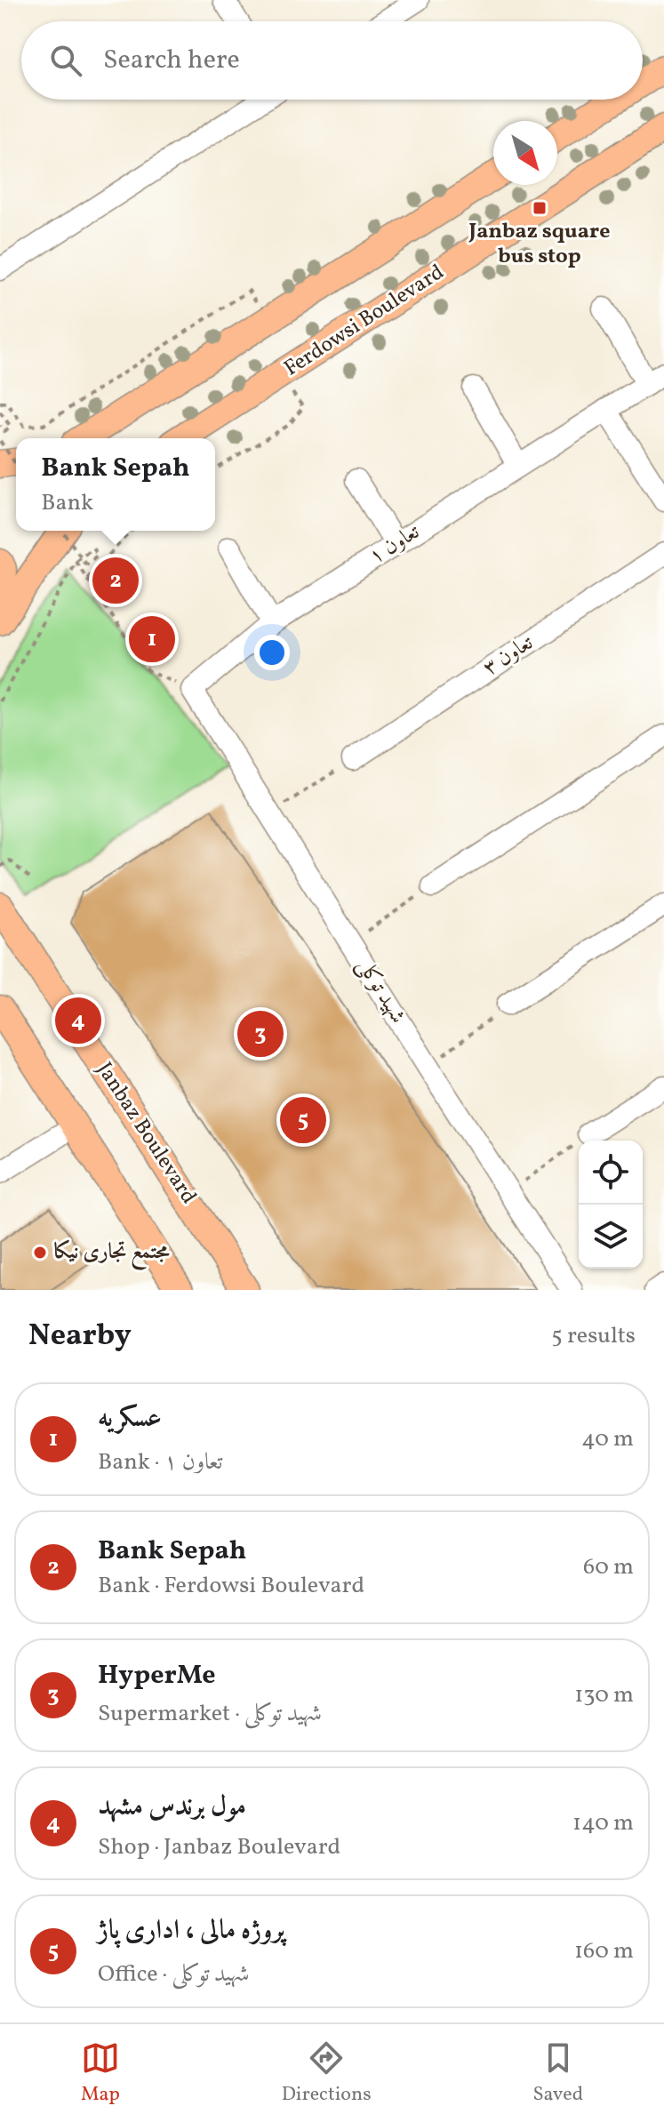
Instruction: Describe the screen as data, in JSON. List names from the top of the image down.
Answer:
{
  "streets": {
    "main road": ["Ferdowsi Boulevard", "Janbaz Boulevard"],
    "street": ["تعاون ۱", "تعاون ۳", "شهید توکلی"]
  },
  "crossings": [
    ["تعاون ۱", "شهید توکلی"]
  ],
  "places": {
    "transit": ["Janbaz square bus stop"],
    "other": ["مجتمع تجاری نیکا"]
  },
  "north": "bottom right",
  "page": {
    "search": "Search here",
    "popup": ["Bank Sepah", "Bank"],
    "pins": [
      "2",
      "1",
      "4",
      "3",
      "5"
    ],
    "heading": ["Nearby", "5 results"],
    "list": [
      {
        "mark": "1",
        "name": "عسکریه",
        "note": "Bank · تعاون ۱",
        "value": "40 m"
      },
      {
        "mark": "2",
        "name": "Bank Sepah",
        "note": "Bank · Ferdowsi Boulevard",
        "value": "60 m"
      },
      {
        "mark": "3",
        "name": "HyperMe",
        "note": "Supermarket · شهید توکلی",
        "value": "130 m"
      },
      {
        "mark": "4",
        "name": "مول برندس مشهد",
        "note": "Shop · Janbaz Boulevard",
        "value": "140 m"
      },
      {
        "mark": "5",
        "name": "پروژه مالی ، اداری پاژ",
        "note": "Office · شهید توکلی",
        "value": "160 m"
      }
    ],
    "nav": ["Map", "Directions", "Saved"]
  }
}
